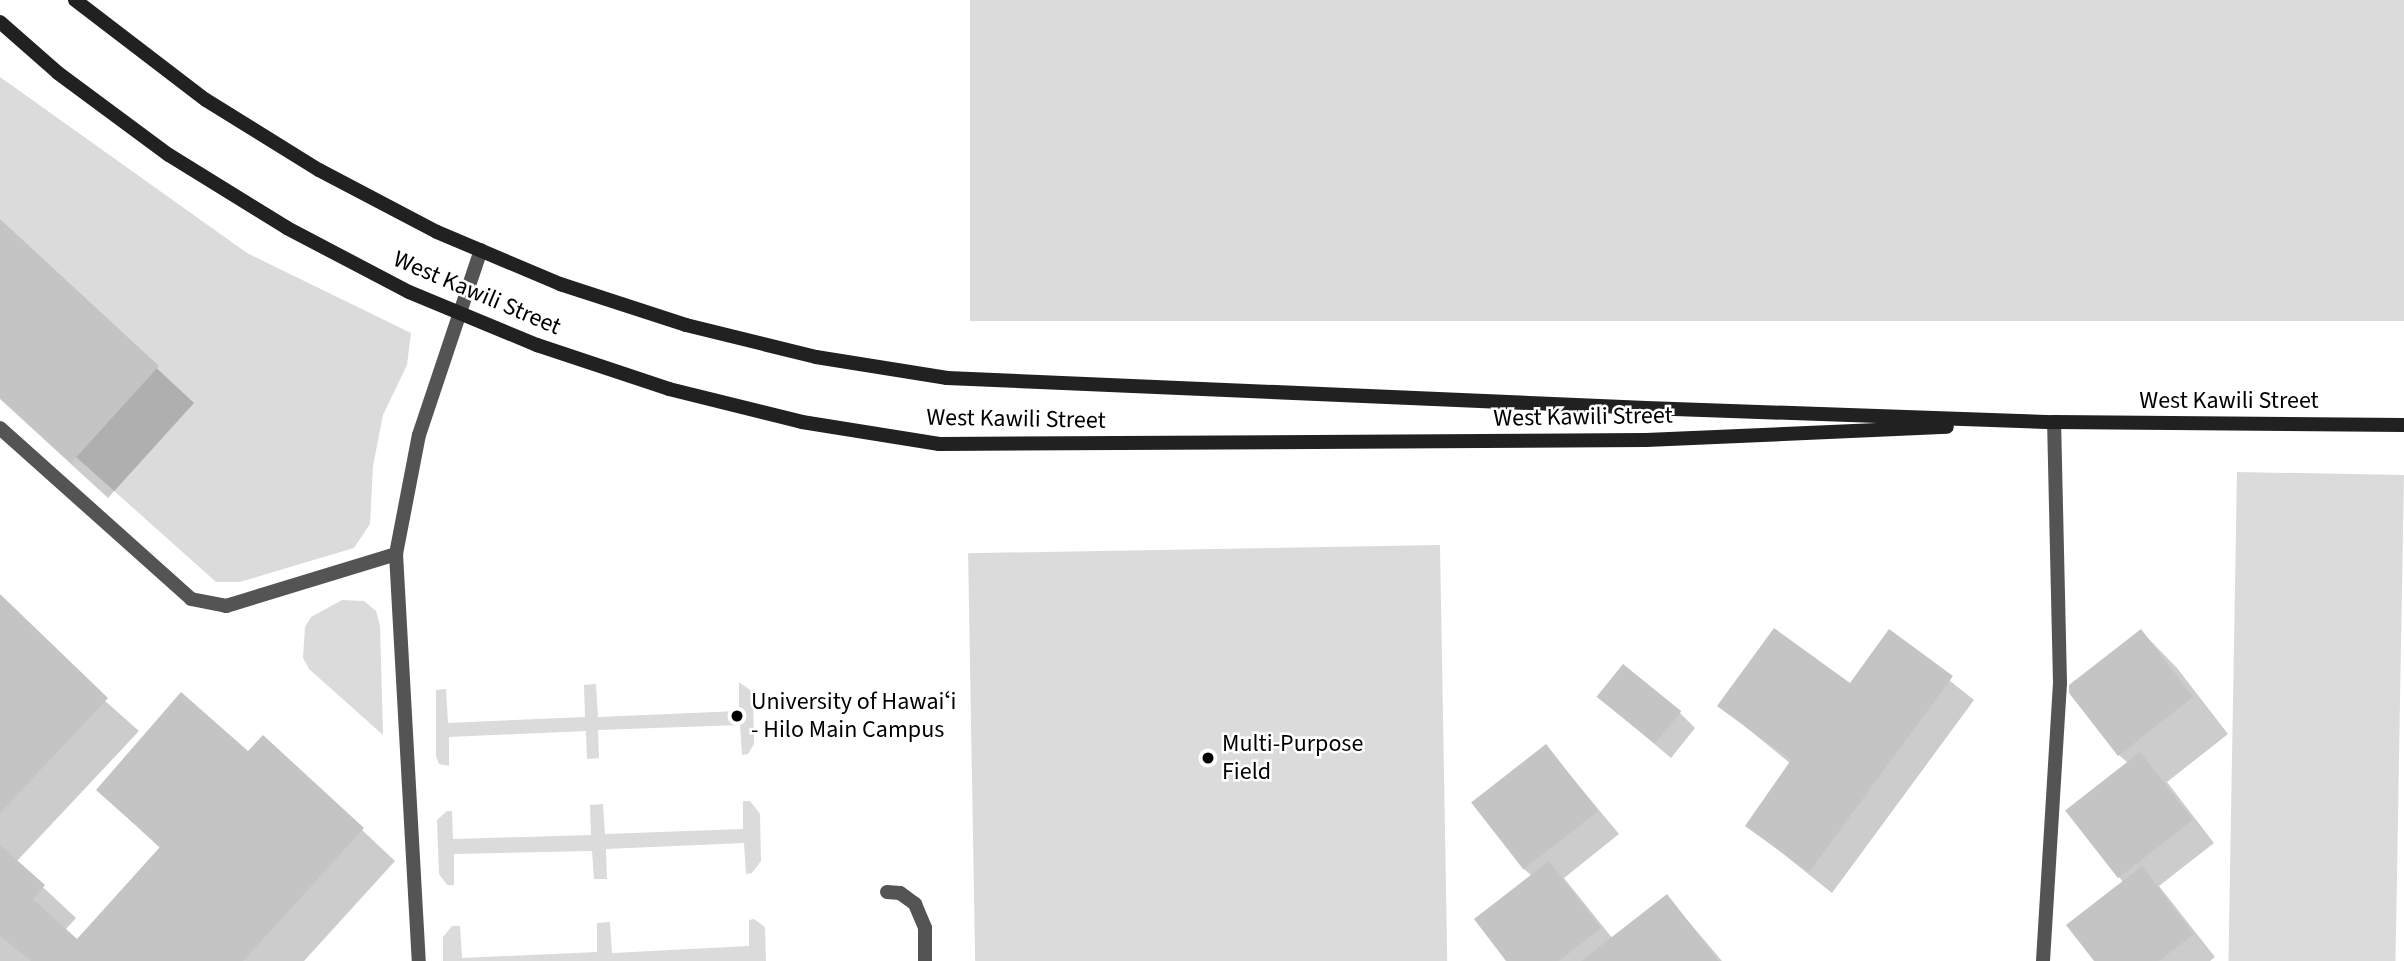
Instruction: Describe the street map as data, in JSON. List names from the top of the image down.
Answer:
{
  "streets": {
    "street": ["West Kawili Street"]
  },
  "places": ["University of Hawaiʻi - Hilo Main Campus", "Multi-Purpose Field"]
}
